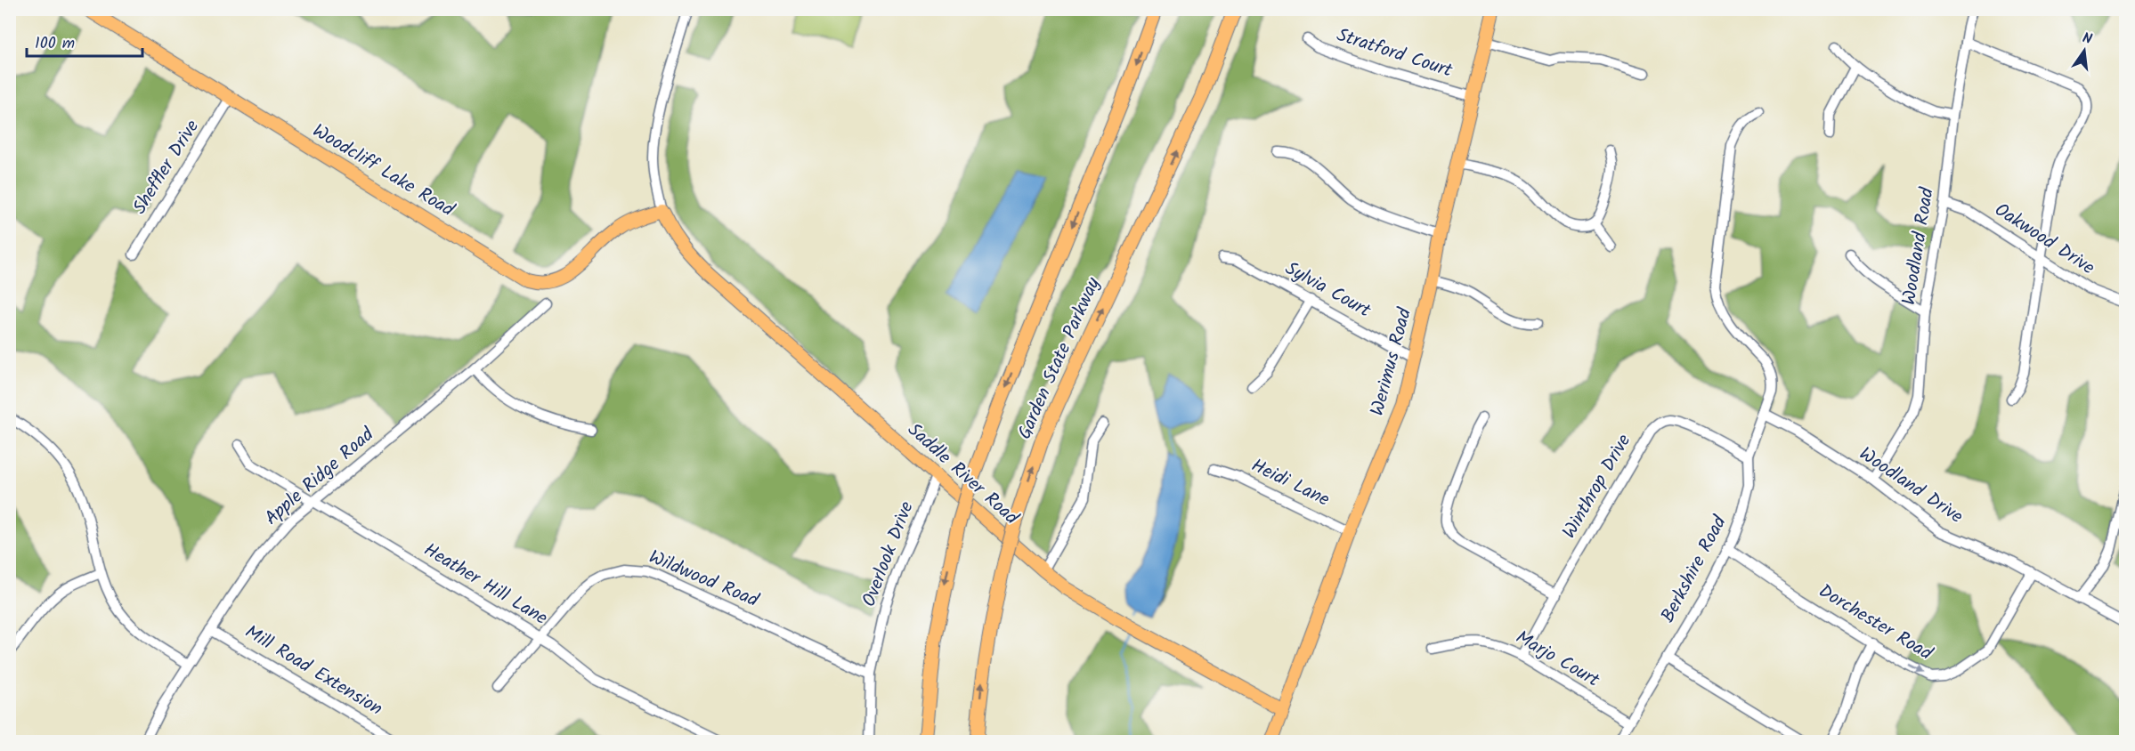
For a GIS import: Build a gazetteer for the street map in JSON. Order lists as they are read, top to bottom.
{
  "streets": {
    "highway": ["Garden State Parkway"],
    "main road": ["Woodcliff Lake Road", "Werimus Road", "Saddle River Road"],
    "street": [
      "Stratford Court",
      "Sheffler Drive",
      "Oakwood Drive",
      "Woodland Road",
      "Sylvia Court",
      "Apple Ridge Road",
      "Heidi Lane",
      "Woodland Drive",
      "Winthrop Drive",
      "Overlook Drive",
      "Berkshire Road",
      "Wildwood Road",
      "Heather Hill Lane",
      "Dorchester Road",
      "Marjo Court",
      "Mill Road Extension"
    ]
  },
  "crossings": [
    ["Stratford Court", "Werimus Road"],
    ["Sheffler Drive", "Woodcliff Lake Road"],
    ["Woodcliff Lake Road", "Saddle River Road"],
    ["Oakwood Drive", "Woodland Road"],
    ["Woodland Road", "Woodland Drive"],
    ["Sylvia Court", "Werimus Road"],
    ["Werimus Road", "Saddle River Road"],
    ["Werimus Road", "Heidi Lane"],
    ["Saddle River Road", "Overlook Drive"],
    ["Apple Ridge Road", "Heather Hill Lane"],
    ["Apple Ridge Road", "Mill Road Extension"],
    ["Woodland Drive", "Berkshire Road"],
    ["Woodland Drive", "Dorchester Road"],
    ["Winthrop Drive", "Berkshire Road"],
    ["Winthrop Drive", "Marjo Court"],
    ["Overlook Drive", "Wildwood Road"],
    ["Berkshire Road", "Dorchester Road"],
    ["Berkshire Road", "Marjo Court"],
    ["Wildwood Road", "Heather Hill Lane"]
  ],
  "scale_bar": "100 m",
  "north": "top"
}
